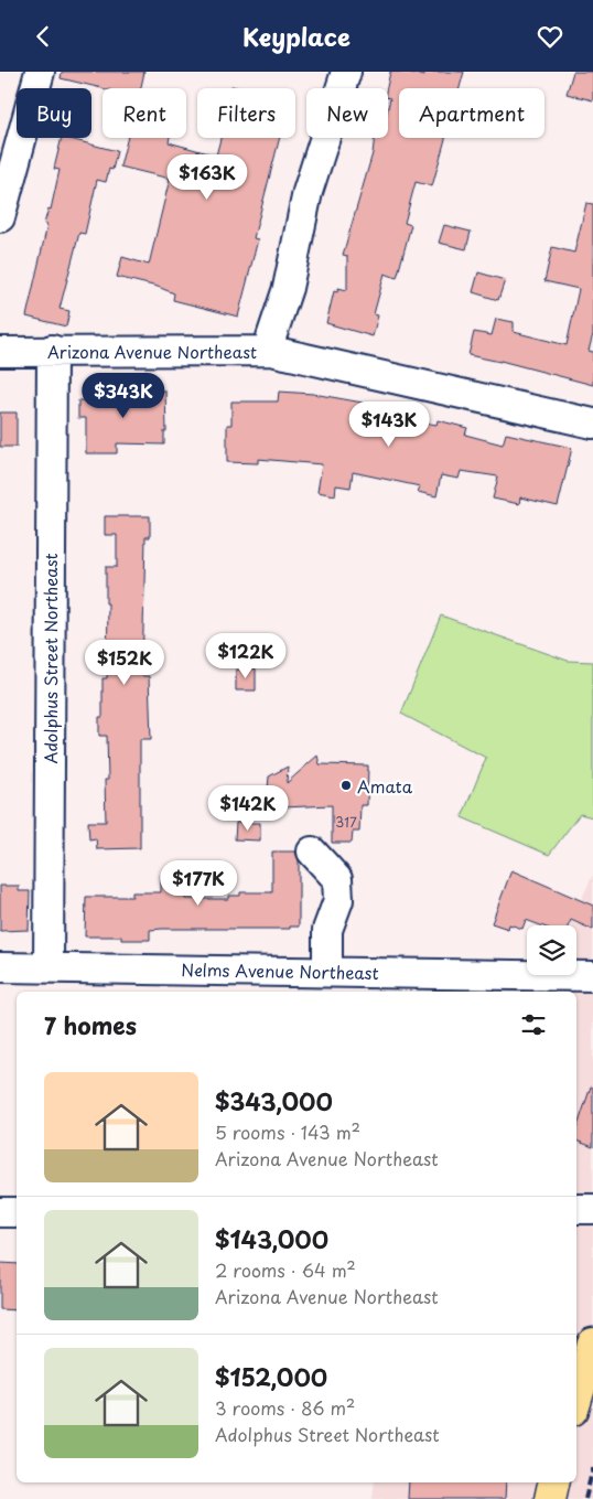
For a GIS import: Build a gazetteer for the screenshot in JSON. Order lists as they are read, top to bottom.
{
  "streets": {
    "street": ["Arizona Avenue Northeast", "Adolphus Street Northeast", "Nelms Avenue Northeast"]
  },
  "crossings": [
    ["Arizona Avenue Northeast", "Adolphus Street Northeast"],
    ["Adolphus Street Northeast", "Nelms Avenue Northeast"]
  ],
  "places": ["Amata"],
  "house_numbers": ["317"],
  "page": {
    "header": "Keyplace",
    "chip": [
      "Buy",
      "Rent",
      "Filters",
      "New",
      "Apartment"
    ],
    "price": [
      "$163K",
      "$343K",
      "$143K",
      "$122K",
      "$152K",
      "$142K",
      "$177K"
    ],
    "heading": "7 homes",
    "list": [
      {
        "name": "$343,000",
        "note": "5 rooms · 143 m² · Arizona Avenue Northeast"
      },
      {
        "name": "$143,000",
        "note": "2 rooms · 64 m² · Arizona Avenue Northeast"
      },
      {
        "name": "$152,000",
        "note": "3 rooms · 86 m² · Adolphus Street Northeast"
      }
    ]
  }
}
